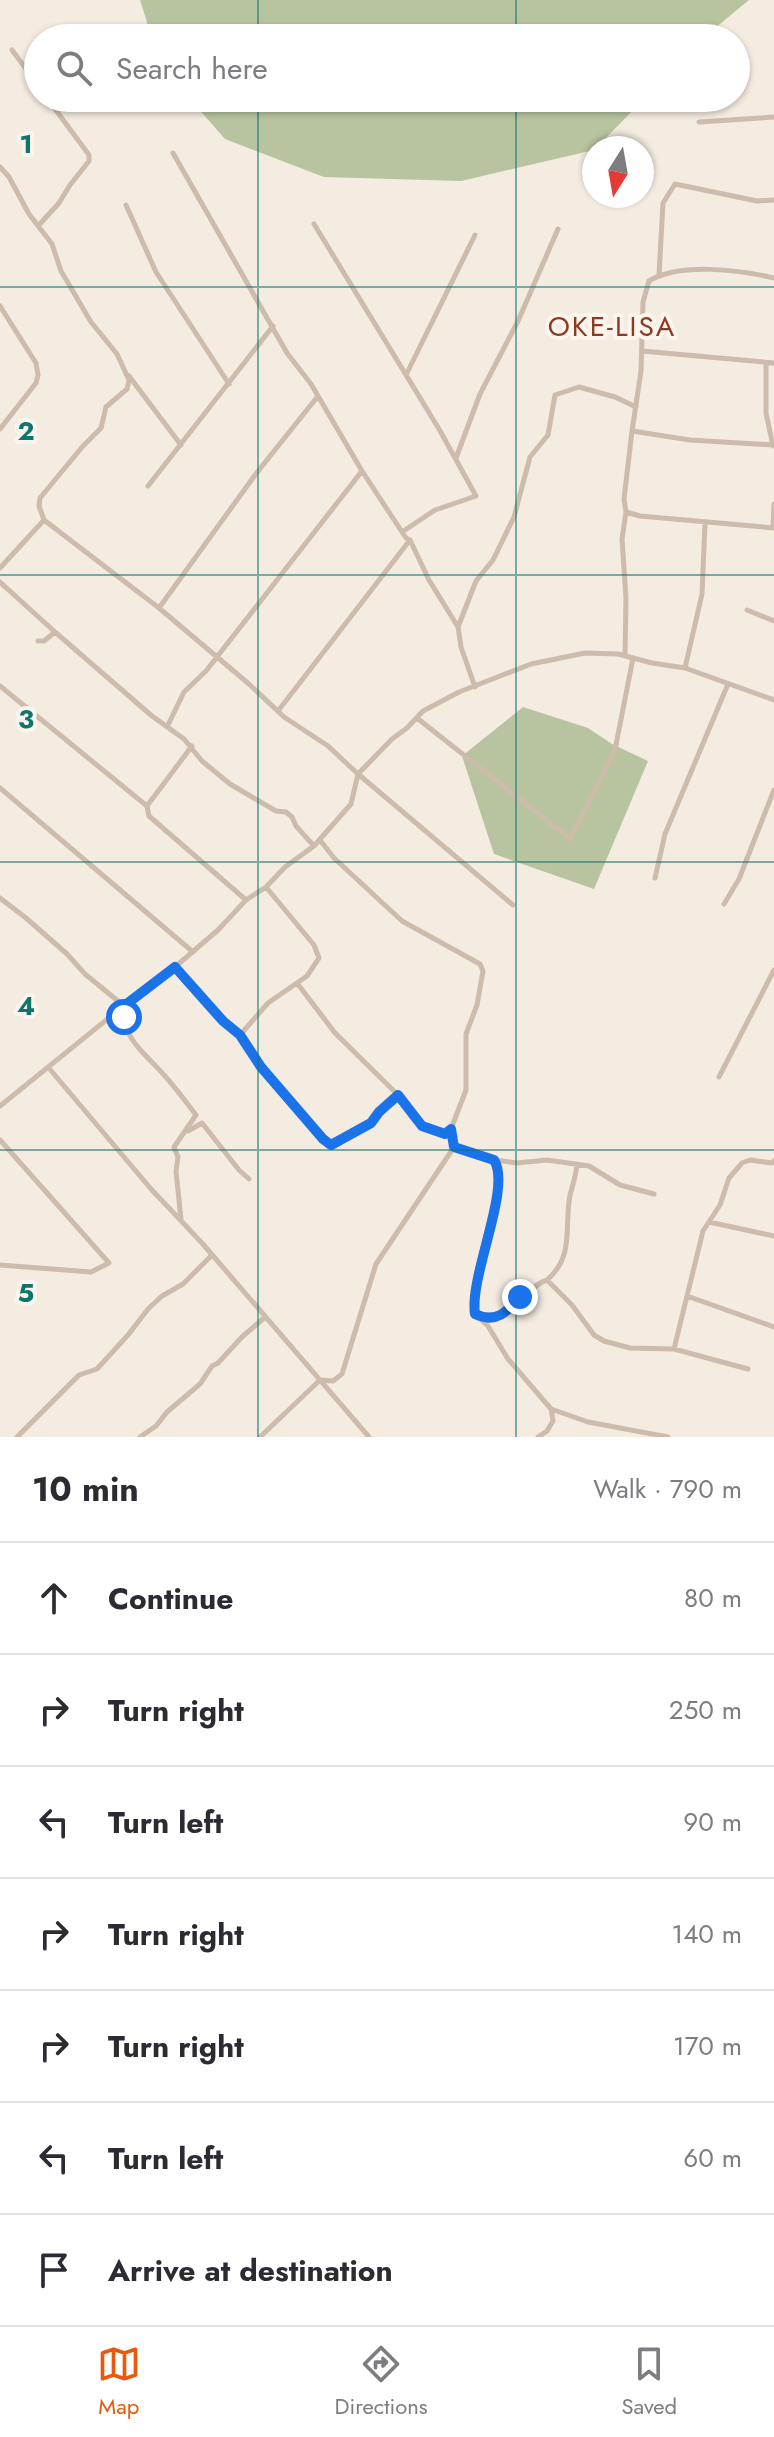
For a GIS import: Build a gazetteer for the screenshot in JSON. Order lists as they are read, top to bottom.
{
  "districts": ["OKE-LISA"],
  "north": "bottom",
  "page": {
    "search": "Search here",
    "heading": ["10 min", "Walk · 790 m"],
    "list": [
      ["Continue", "80 m"],
      ["Turn right", "250 m"],
      ["Turn left", "90 m"],
      ["Turn right", "140 m"],
      ["Turn right", "170 m"],
      ["Turn left", "60 m"],
      "Arrive at destination"
    ],
    "nav": ["Map", "Directions", "Saved"]
  },
  "grid": {
    "rows": [
      "1",
      "2",
      "3",
      "4",
      "5"
    ]
  }
}
